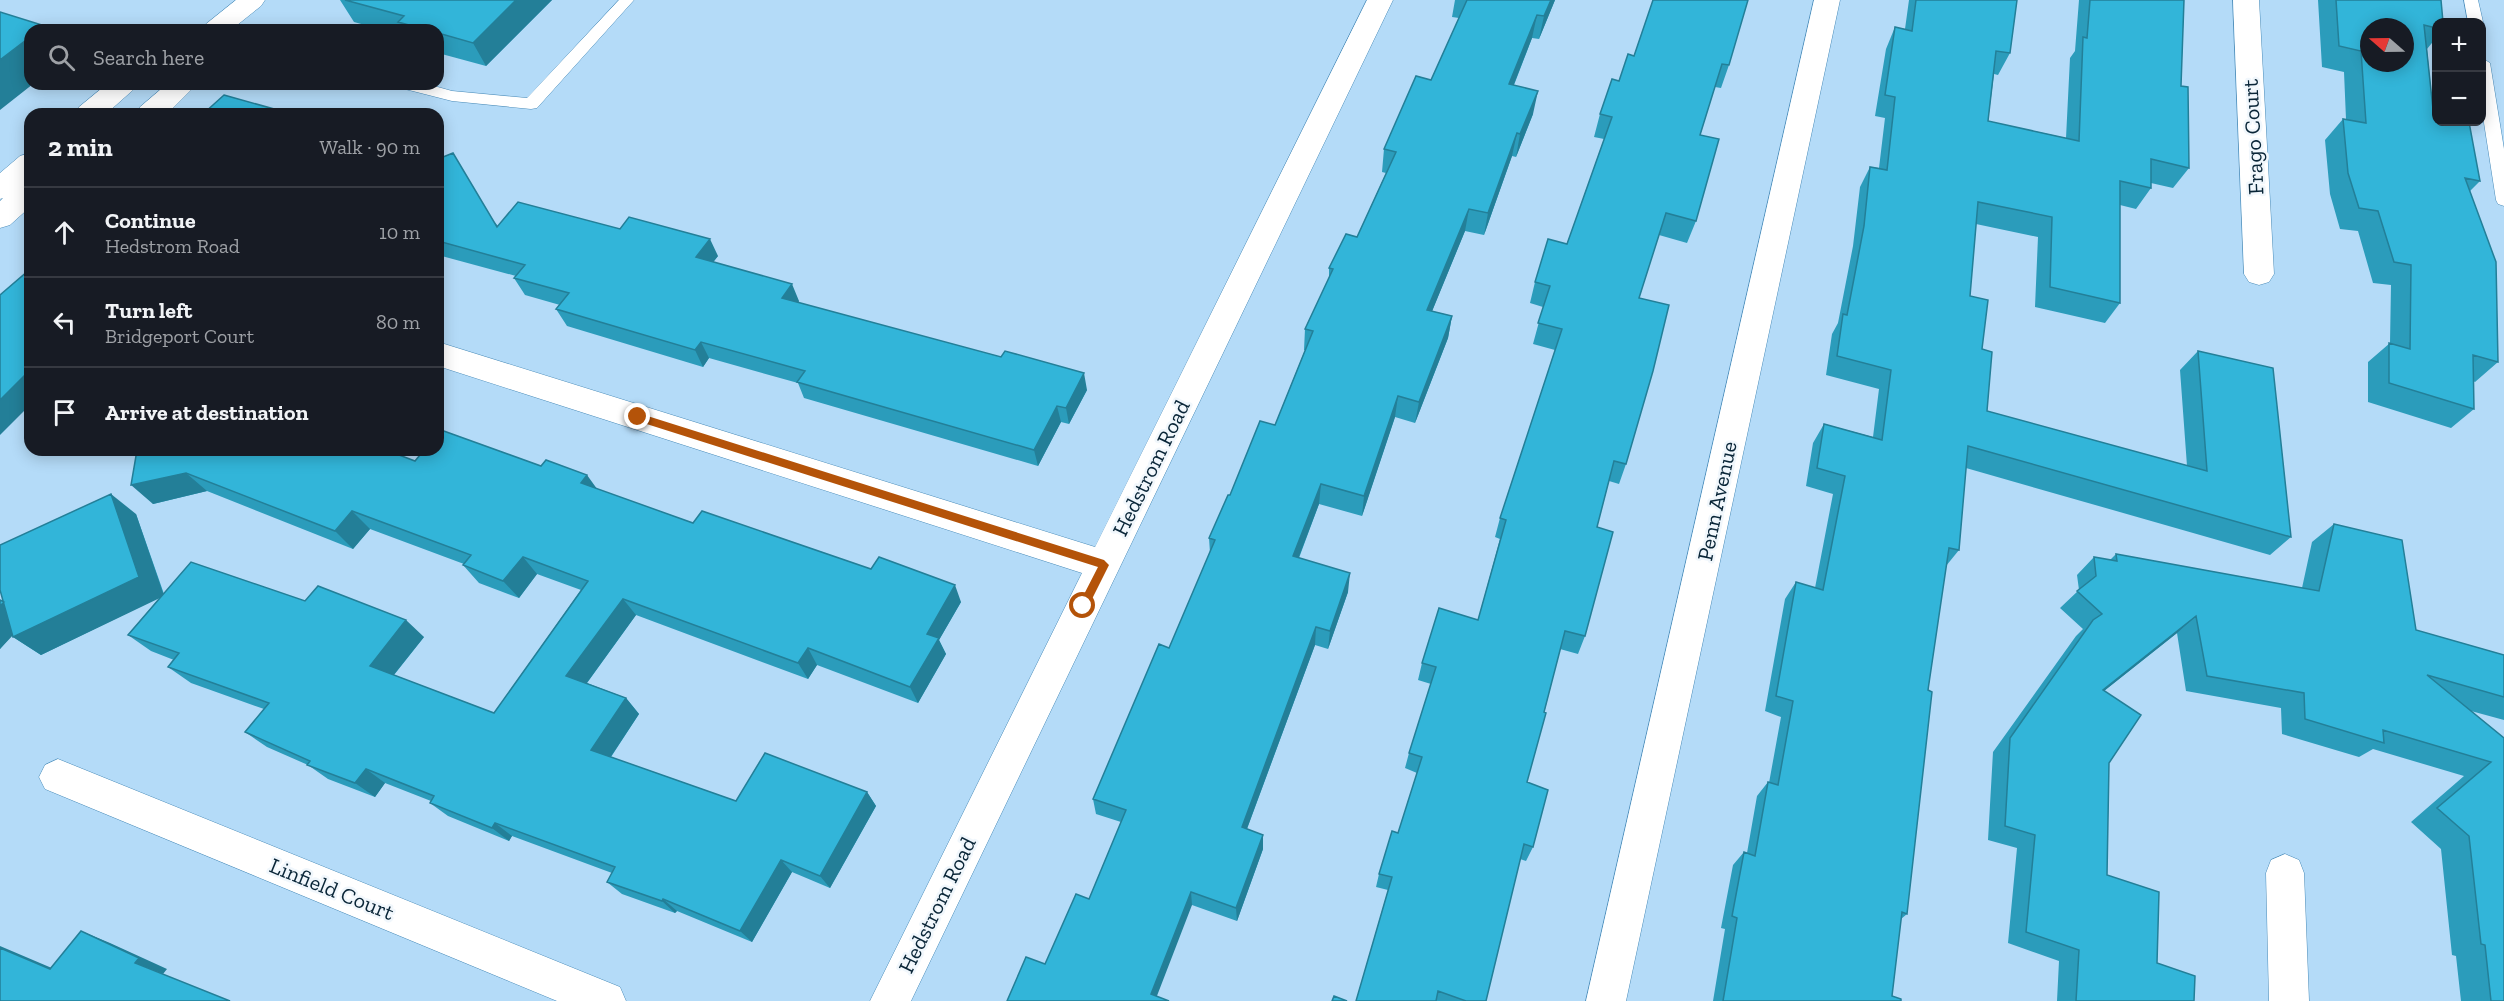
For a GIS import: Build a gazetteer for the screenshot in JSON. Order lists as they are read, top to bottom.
{
  "streets": {
    "street": [
      "Frago Court",
      "Hedstrom Road",
      "Penn Avenue",
      "Linfield Court"
    ]
  },
  "north": "left",
  "page": {
    "map_buttons": ["+", "−"],
    "search": "Search here",
    "heading": ["2 min", "Walk · 90 m"],
    "list": [
      ["Continue", "Hedstrom Road", "10 m"],
      ["Turn left", "Bridgeport Court", "80 m"],
      "Arrive at destination"
    ]
  }
}
